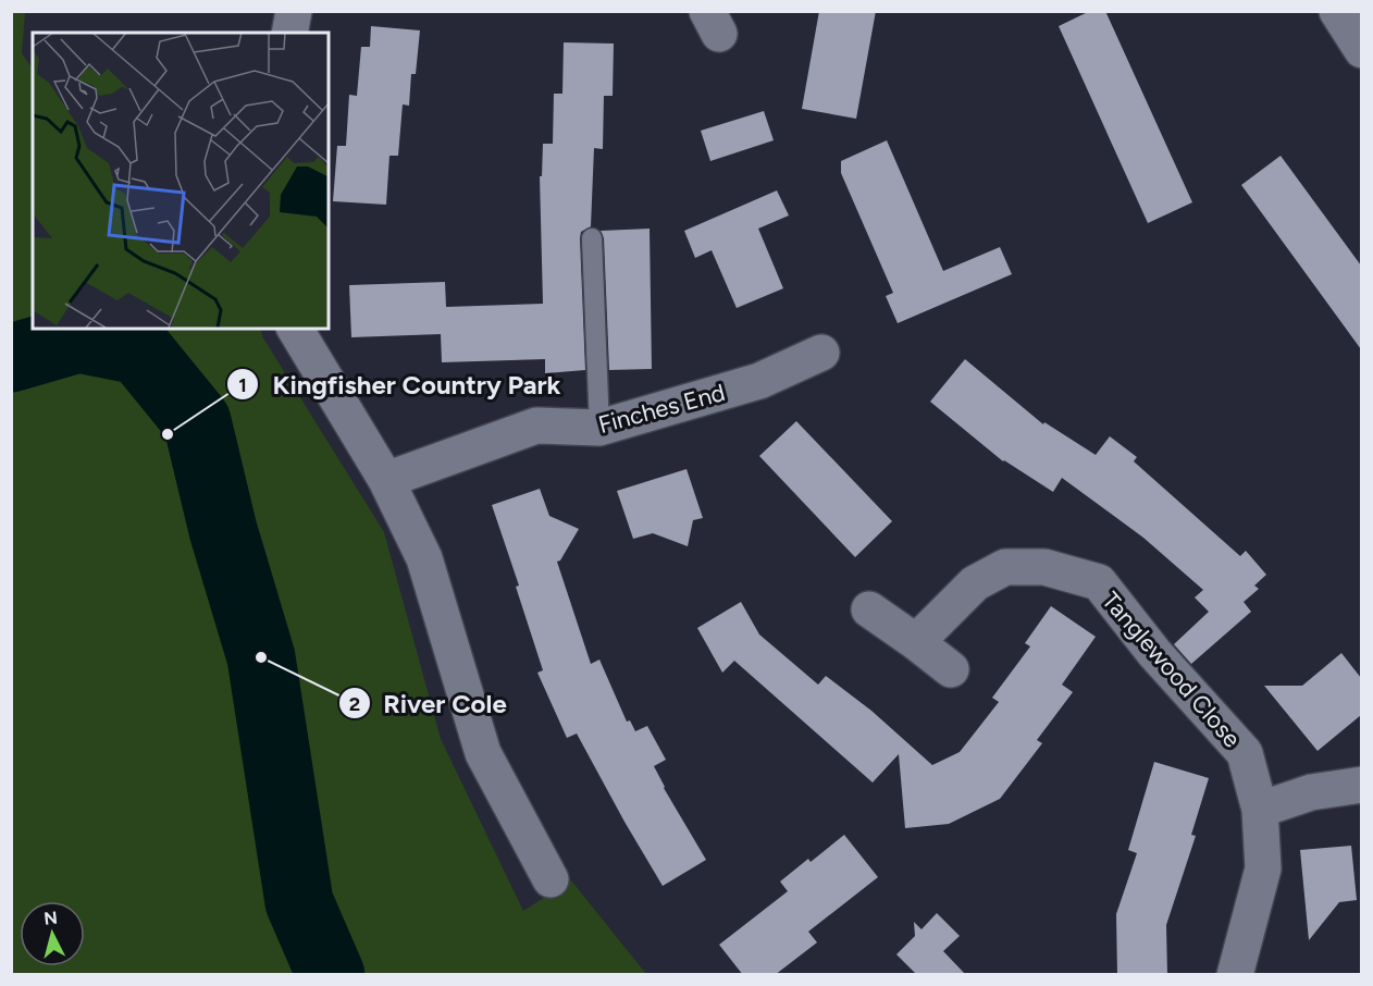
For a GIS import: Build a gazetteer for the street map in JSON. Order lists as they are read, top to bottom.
{
  "streets": {
    "street": ["Finches End", "Tanglewood Close"]
  },
  "places": ["Kingfisher Country Park", "River Cole"],
  "north": "top"
}
